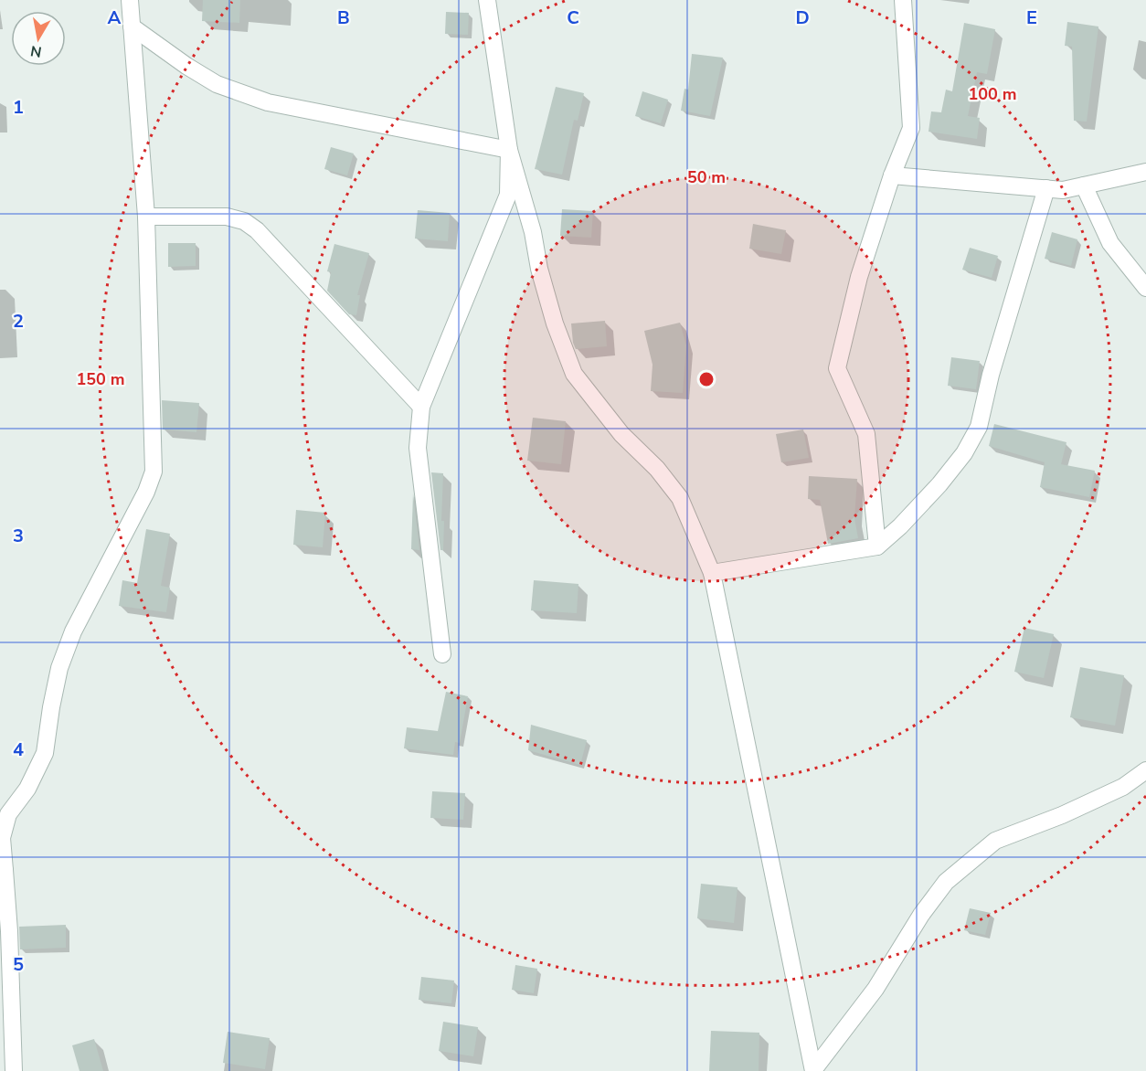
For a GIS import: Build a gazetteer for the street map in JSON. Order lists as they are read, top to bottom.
{
  "north": "bottom",
  "grid": {
    "columns": [
      "A",
      "B",
      "C",
      "D",
      "E"
    ],
    "rows": [
      "1",
      "2",
      "3",
      "4",
      "5"
    ]
  },
  "rings": ["100 m", "50 m", "150 m"]
}
